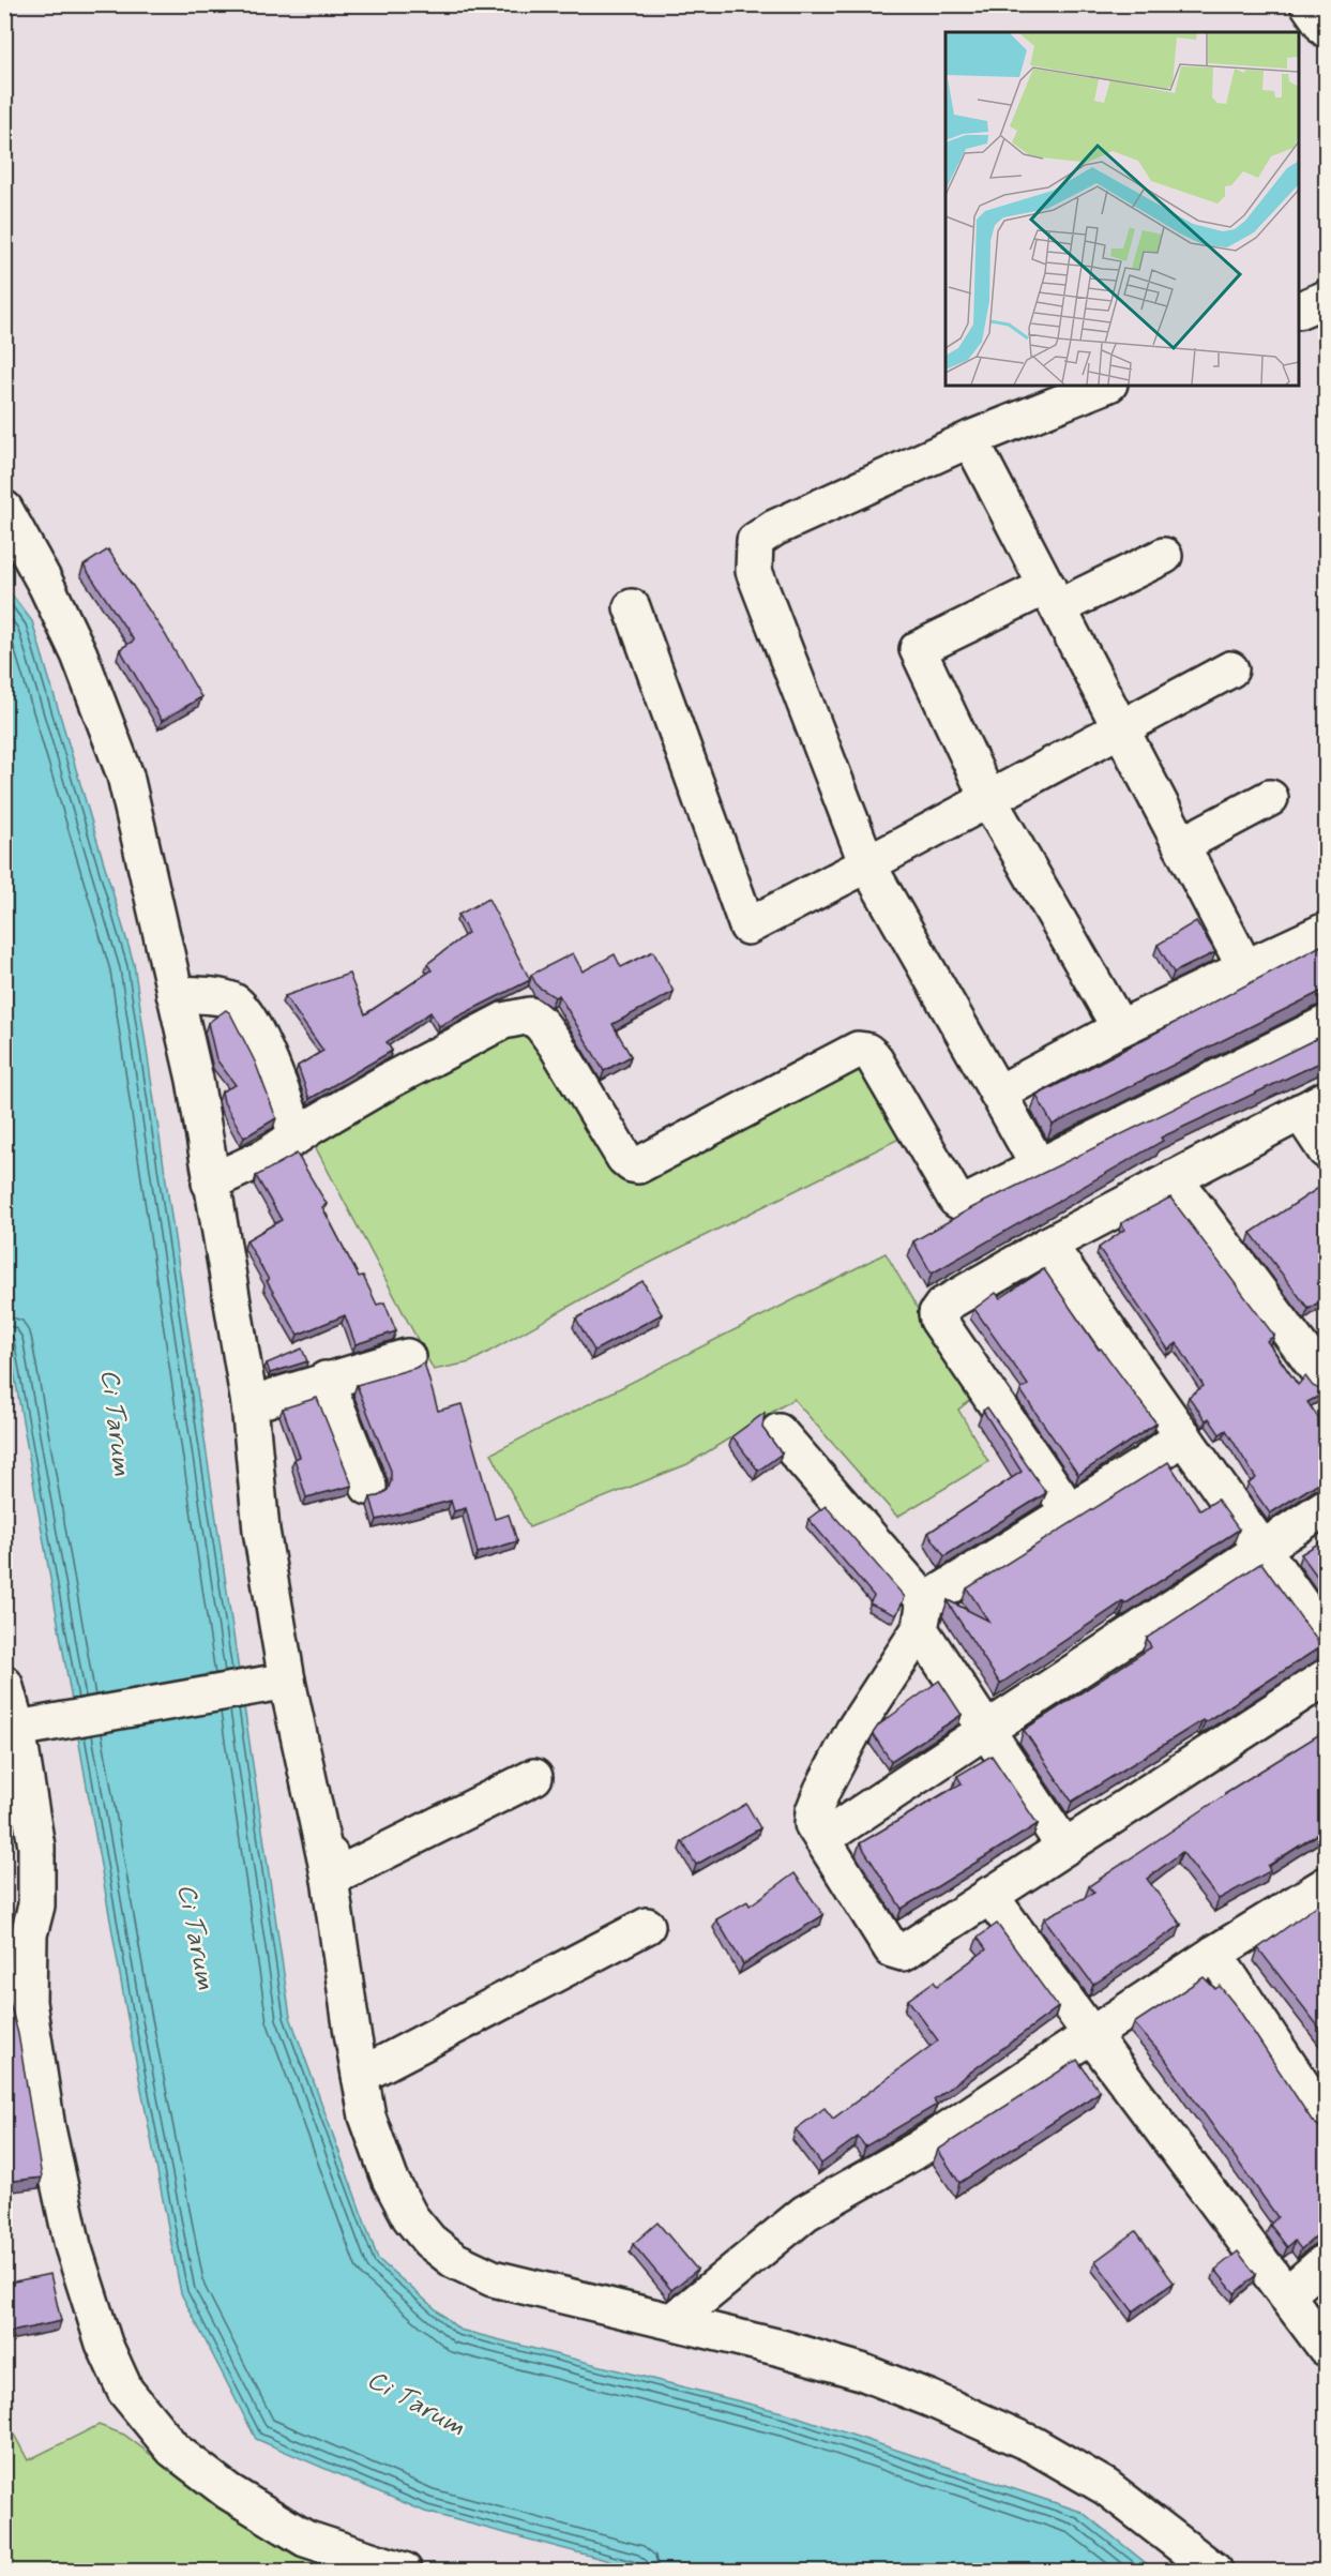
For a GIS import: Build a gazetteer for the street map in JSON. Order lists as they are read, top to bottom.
{
  "water": ["Ci Tarum"]
}
